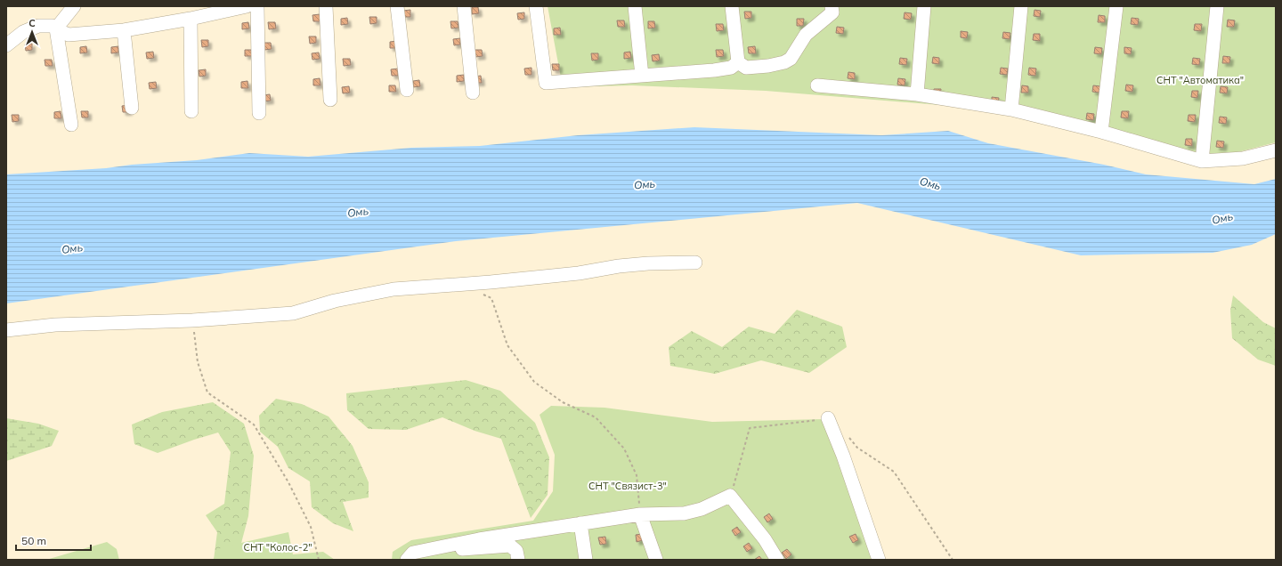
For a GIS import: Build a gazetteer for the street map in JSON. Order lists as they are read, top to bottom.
{
  "water": ["Омь"],
  "parks": ["СНТ \"Автоматика\"", "СНТ \"Связист-3\"", "СНТ \"Колос-2\""],
  "scale_bar": "50 m",
  "north": "top"
}
